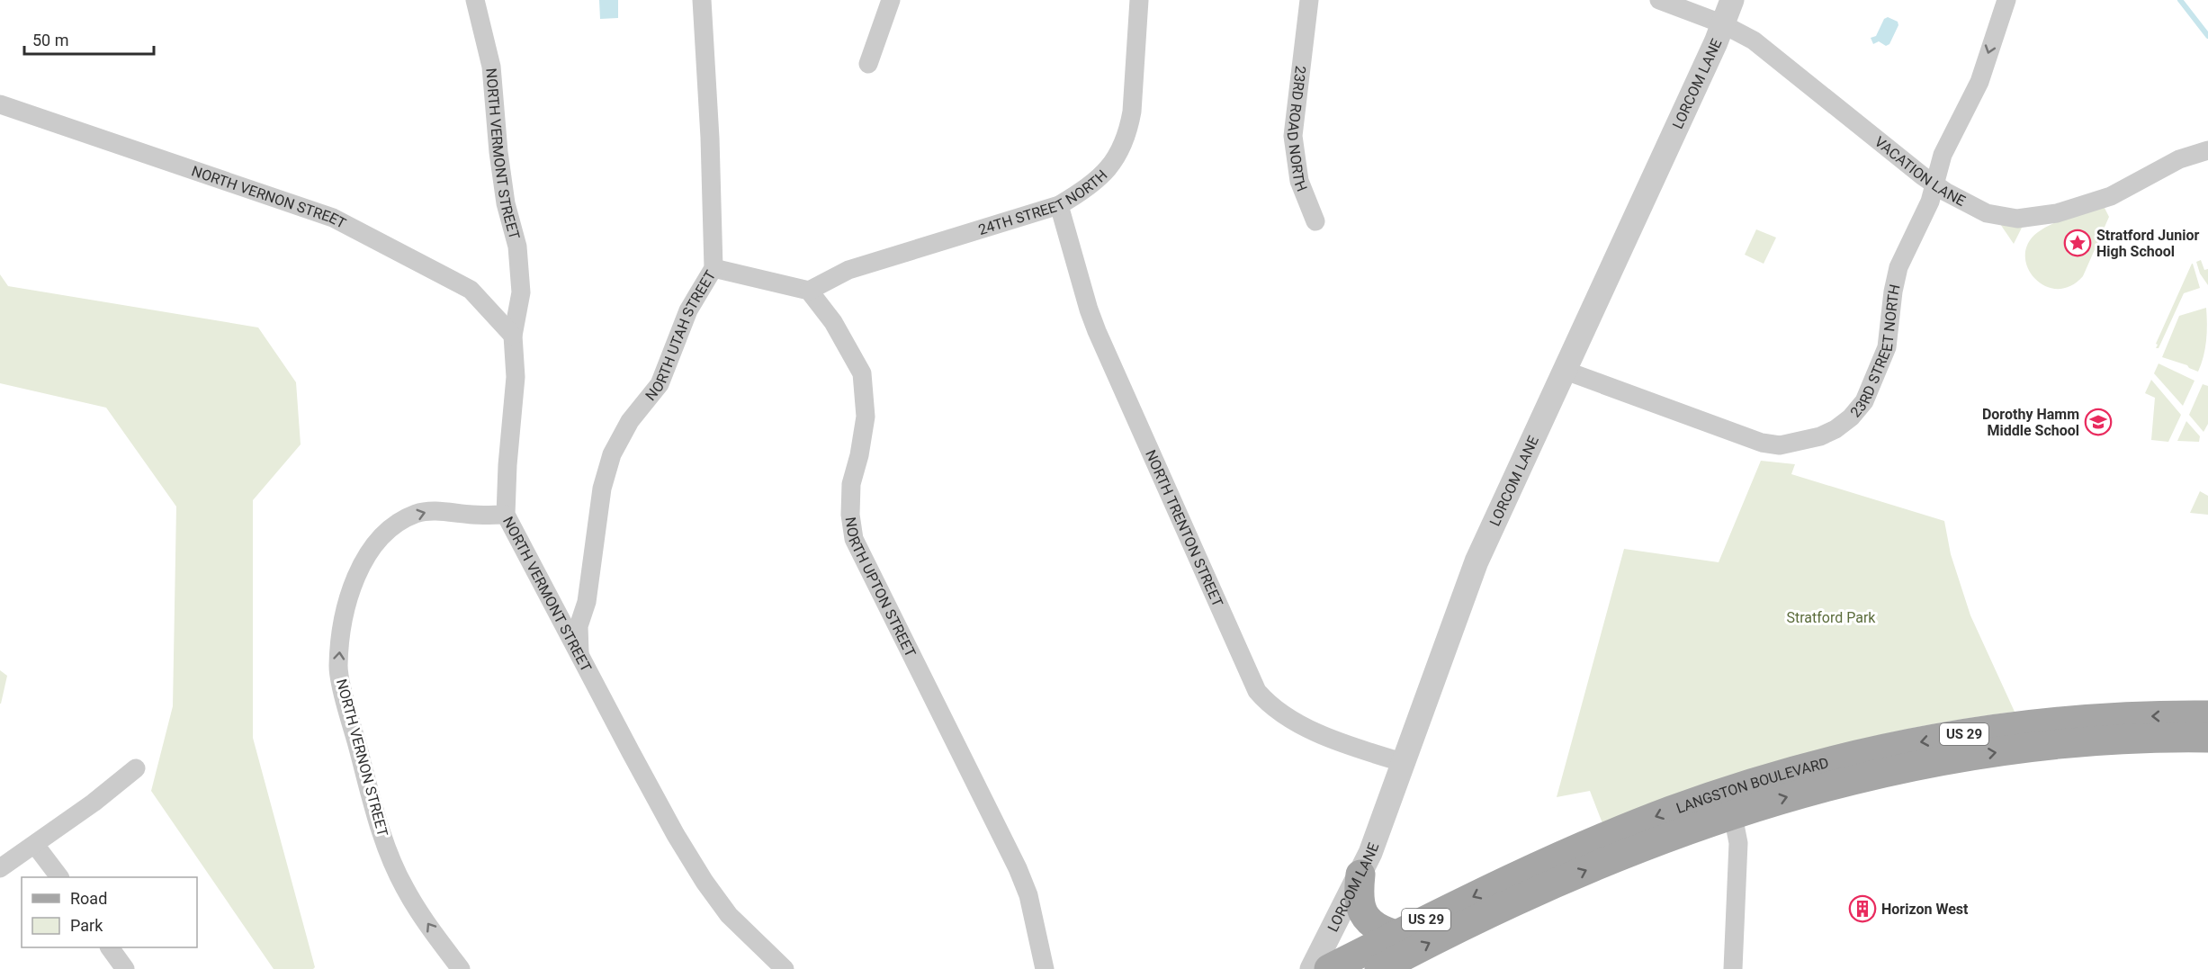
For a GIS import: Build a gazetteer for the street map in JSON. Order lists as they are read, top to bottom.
{
  "streets": {
    "main road": ["US 29", "LANGSTON BOULEVARD"],
    "street": [
      "LORCOM LANE",
      "23RD ROAD NORTH",
      "NORTH VERMONT STREET",
      "VACATION LANE",
      "NORTH VERNON STREET",
      "24TH STREET NORTH",
      "NORTH UTAH STREET",
      "23RD STREET NORTH",
      "NORTH TRENTON STREET",
      "NORTH UPTON STREET"
    ]
  },
  "crossings": [
    ["LORCOM LANE", "VACATION LANE"],
    ["LORCOM LANE", "23RD STREET NORTH"],
    ["LORCOM LANE", "NORTH TRENTON STREET"],
    ["NORTH VERMONT STREET", "NORTH VERNON STREET"],
    ["NORTH VERMONT STREET", "NORTH UTAH STREET"],
    ["VACATION LANE", "23RD STREET NORTH"],
    ["24TH STREET NORTH", "NORTH TRENTON STREET"],
    ["24TH STREET NORTH", "NORTH UPTON STREET"]
  ],
  "parks": ["Stratford Park"],
  "places": {
    "place": ["Stratford Junior High School"],
    "school or university": ["Dorothy Hamm Middle School"],
    "building": ["Horizon West"]
  },
  "legend": ["Road", "Park"],
  "scale_bar": "50 m"
}
